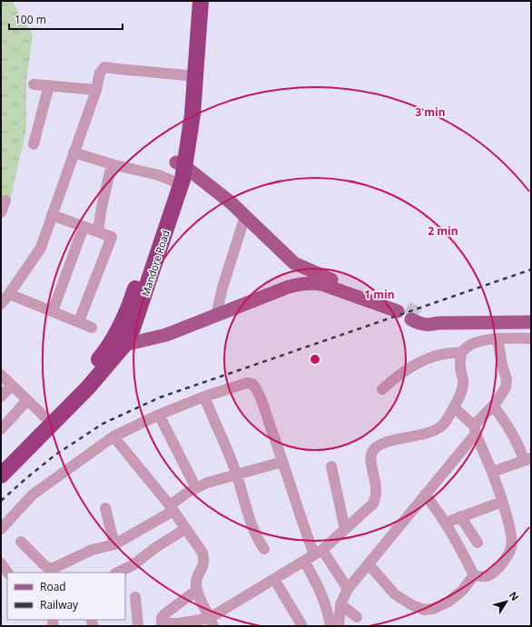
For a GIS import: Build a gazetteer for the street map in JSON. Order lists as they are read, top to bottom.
{
  "streets": {
    "highway": ["Mandore Road"]
  },
  "legend": ["Road", "Railway"],
  "scale_bar": "100 m",
  "north": "top right",
  "rings": ["3 min", "2 min", "1 min"]
}
